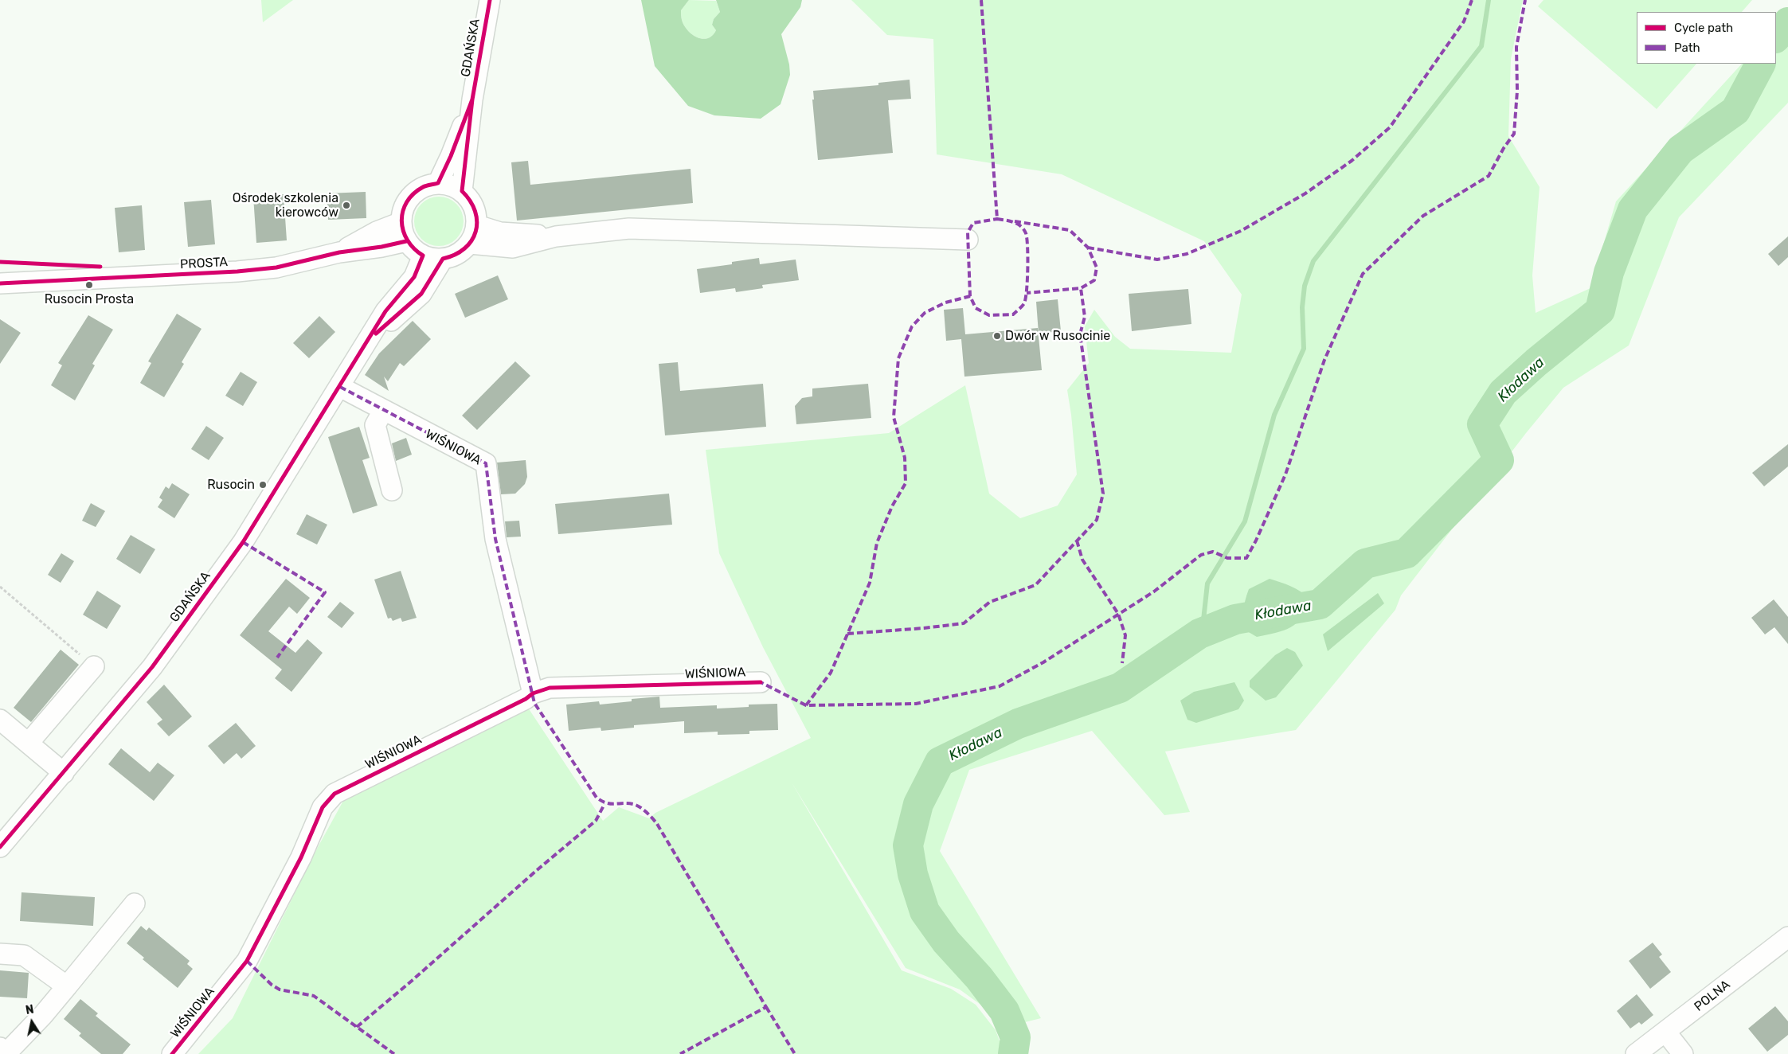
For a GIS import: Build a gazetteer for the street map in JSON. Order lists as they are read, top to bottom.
{
  "streets": {
    "street": [
      "GDAŃSKA",
      "PROSTA",
      "WIŚNIOWA",
      "POLNA"
    ]
  },
  "crossings": [
    ["GDAŃSKA", "PROSTA"],
    ["GDAŃSKA", "WIŚNIOWA"]
  ],
  "water": ["Kłodawa"],
  "places": [
    "Ośrodek szkolenia kierowców",
    "Rusocin Prosta",
    "Dwór w Rusocinie",
    "Rusocin"
  ],
  "legend": ["Cycle path", "Path"],
  "north": "top"
}
